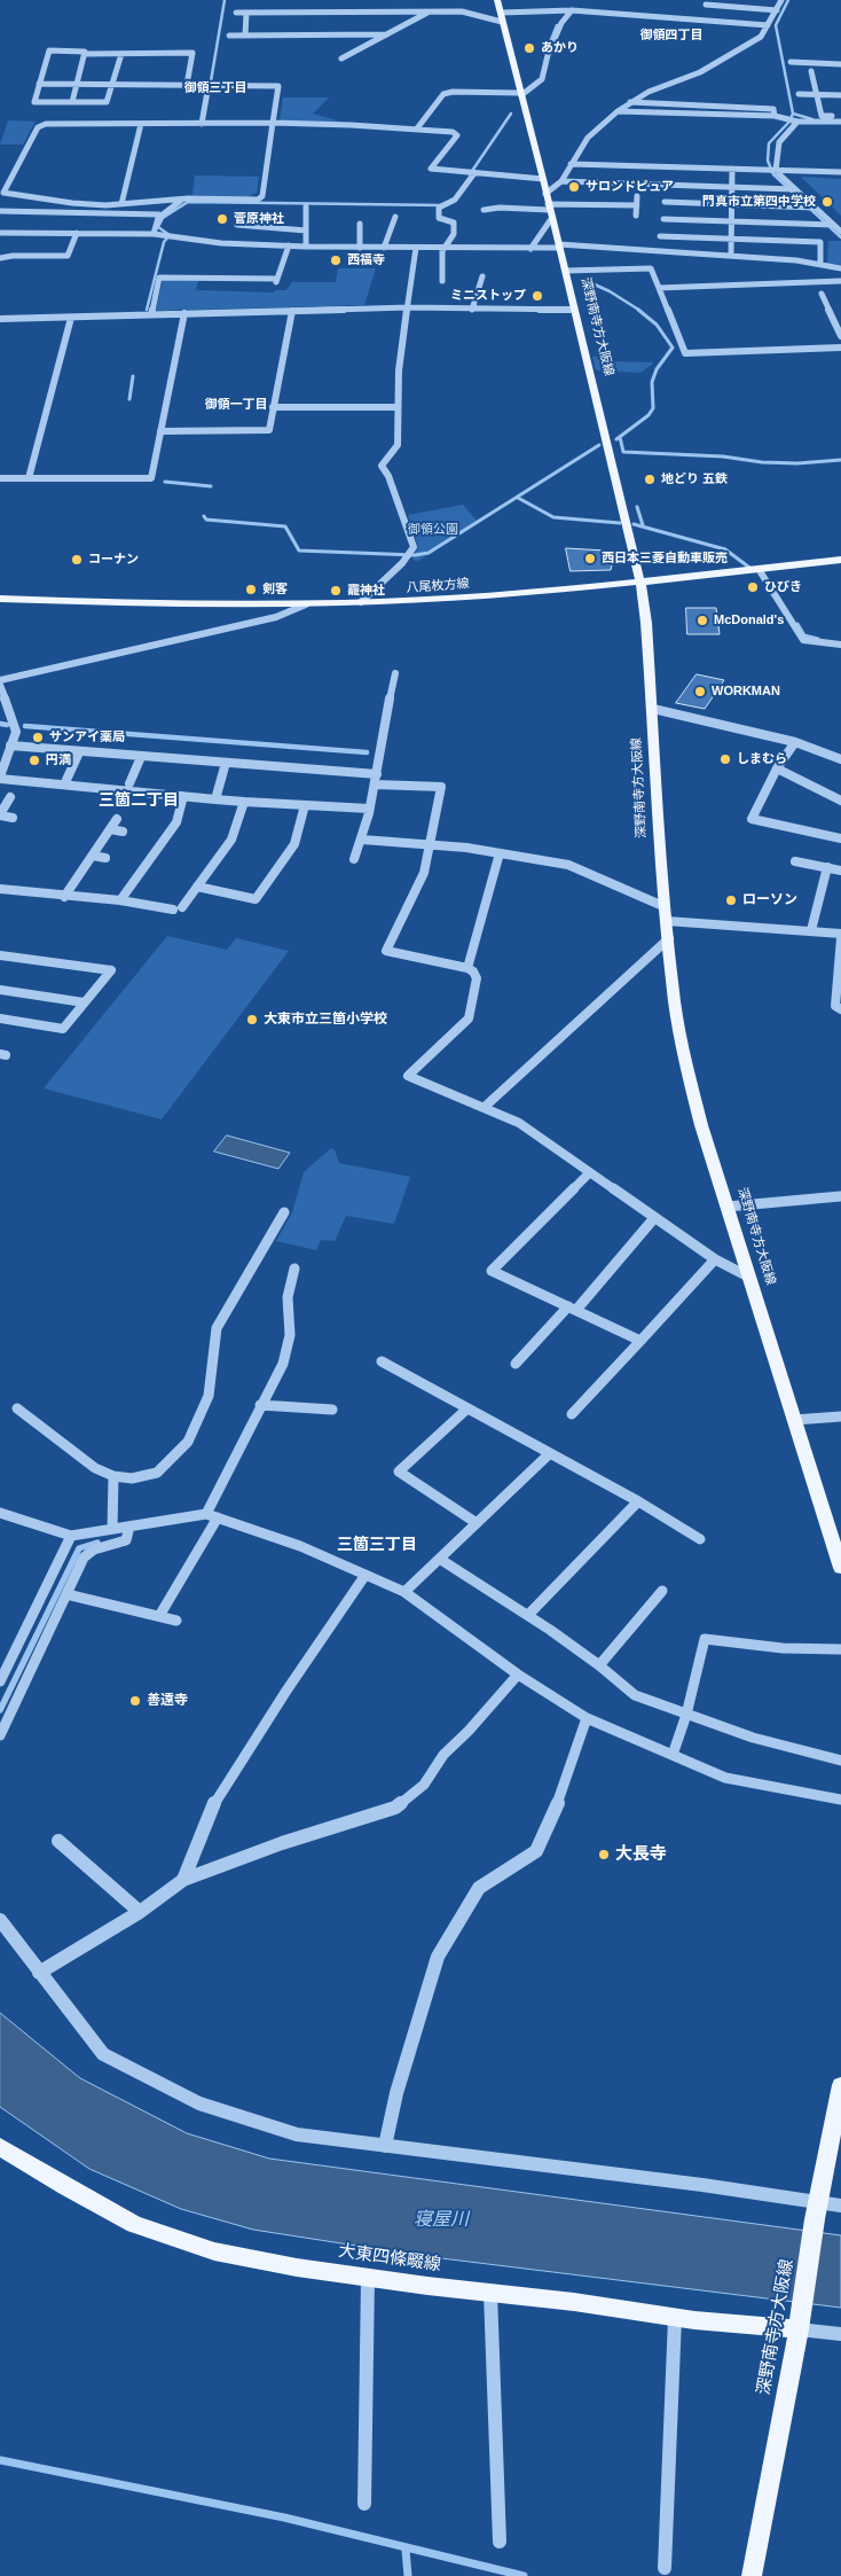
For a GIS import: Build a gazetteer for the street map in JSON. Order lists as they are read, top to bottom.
{
  "streets": {
    "main road": ["深野南寺方大阪線", "八尾枚方線", "大東四條畷線"]
  },
  "crossings": [
    ["深野南寺方大阪線", "八尾枚方線"],
    ["深野南寺方大阪線", "大東四條畷線"]
  ],
  "districts": [
    "御領四丁目",
    "御領三丁目",
    "御領一丁目",
    "三箇二丁目",
    "三箇三丁目"
  ],
  "water": ["寝屋川"],
  "parks": ["御領公園"],
  "places": [
    "あかり",
    "サロンドピュア",
    "門真市立第四中学校",
    "菅原神社",
    "西福寺",
    "ミニストップ",
    "地どり 五鉄",
    "西日本三菱自動車販売",
    "コーナン",
    "ひびき",
    "剣客",
    "龗神社",
    "McDonald's",
    "WORKMAN",
    "サンアイ薬局",
    "しまむら",
    "円満",
    "ローソン",
    "大東市立三箇小学校",
    "善遠寺",
    "大長寺"
  ]
}
